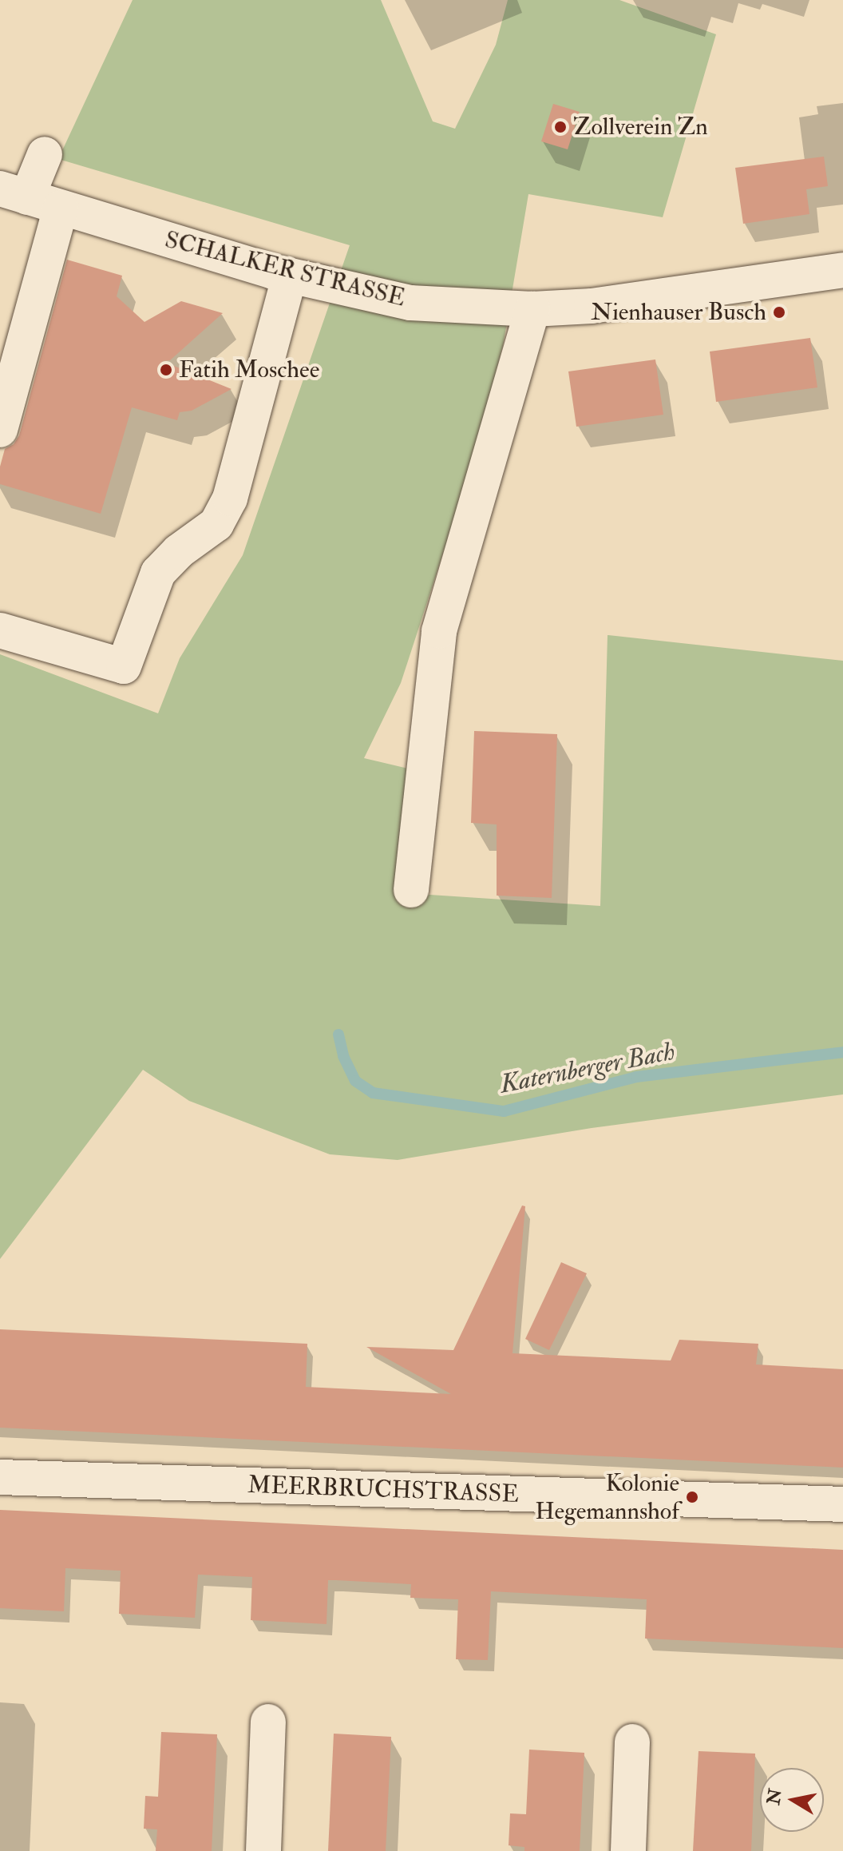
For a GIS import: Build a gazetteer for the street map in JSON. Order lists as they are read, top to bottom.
{
  "streets": {
    "street": ["SCHALKER STRASSE", "MEERBRUCHSTRASSE"]
  },
  "water": ["Katernberger Bach"],
  "places": [
    "Zollverein Zn",
    "Nienhauser Busch",
    "Fatih Moschee",
    "Kolonie Hegemannshof"
  ],
  "north": "left"
}
